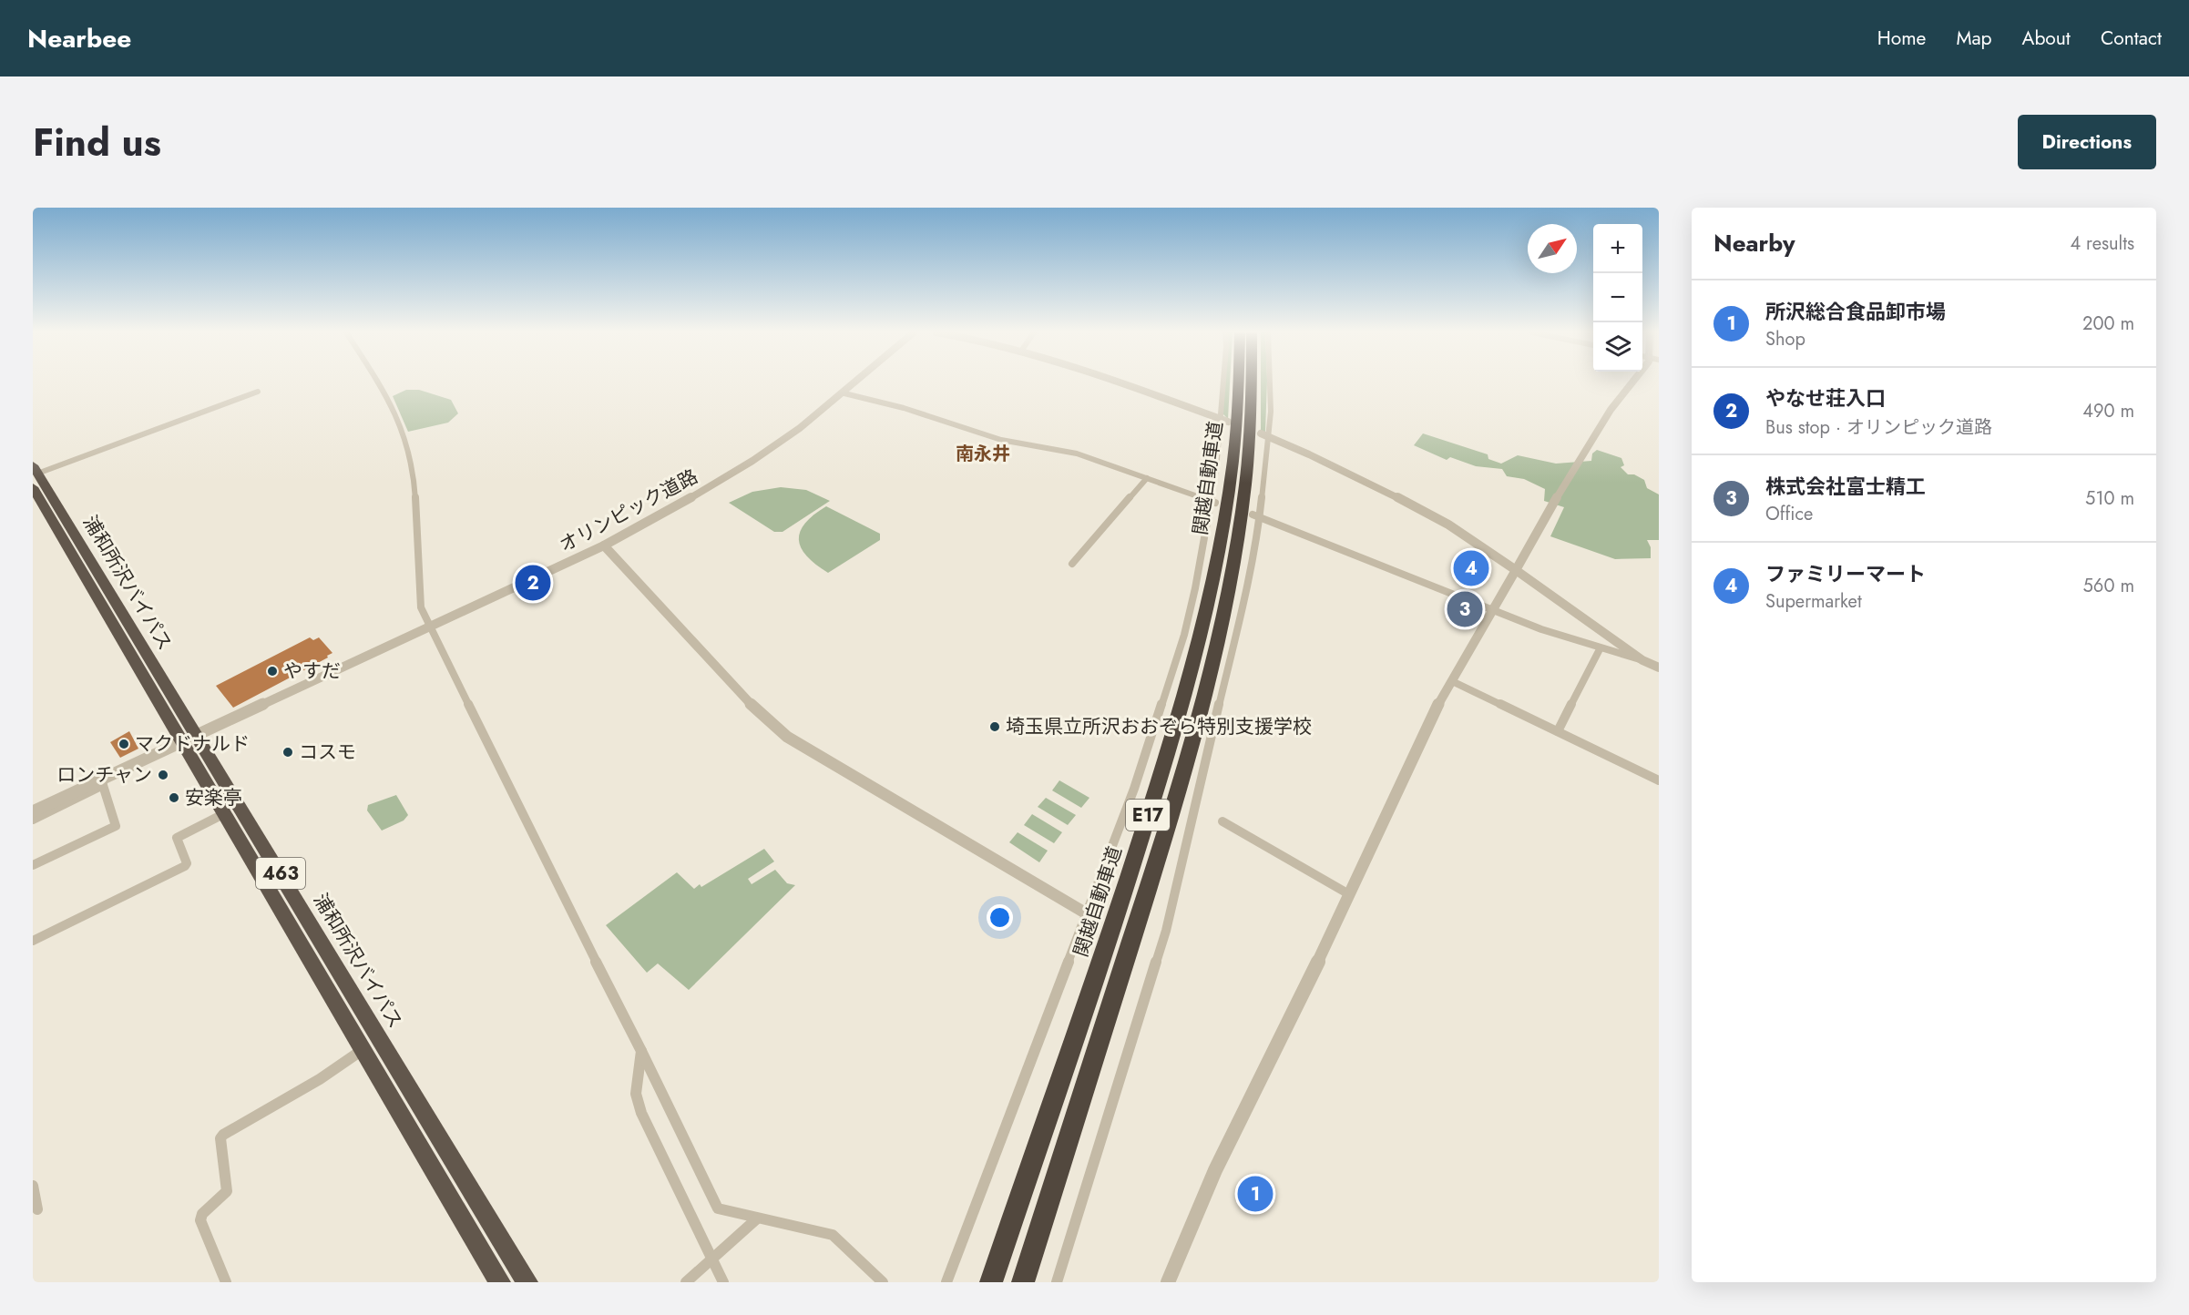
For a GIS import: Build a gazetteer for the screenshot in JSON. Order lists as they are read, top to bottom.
{
  "streets": {
    "highway": [
      "関越自動車道",
      "浦和所沢バイパス",
      "E17",
      "463"
    ],
    "street": ["オリンピック道路"]
  },
  "crossings": [
    ["オリンピック道路", "浦和所沢バイパス"]
  ],
  "districts": ["南永井"],
  "places": [
    "やすだ",
    "埼玉県立所沢おおぞら特別支援学校",
    "マクドナルド",
    "コスモ",
    "ロンチャン",
    "安楽亭"
  ],
  "north": "top right",
  "page": {
    "header": "Nearbee",
    "nav": [
      "Home",
      "Map",
      "About",
      "Contact"
    ],
    "title": "Find us",
    "buttons": "Directions",
    "heading": ["Nearby", "4 results"],
    "map_buttons": ["+", "−"],
    "list": [
      {
        "mark": "1",
        "name": "所沢総合食品卸市場",
        "note": "Shop",
        "value": "200 m"
      },
      {
        "mark": "2",
        "name": "やなせ荘入口",
        "note": "Bus stop · オリンピック道路",
        "value": "490 m"
      },
      {
        "mark": "3",
        "name": "株式会社富士精工",
        "note": "Office",
        "value": "510 m"
      },
      {
        "mark": "4",
        "name": "ファミリーマート",
        "note": "Supermarket",
        "value": "560 m"
      }
    ],
    "pins": [
      "4",
      "2",
      "3",
      "1"
    ]
  }
}
